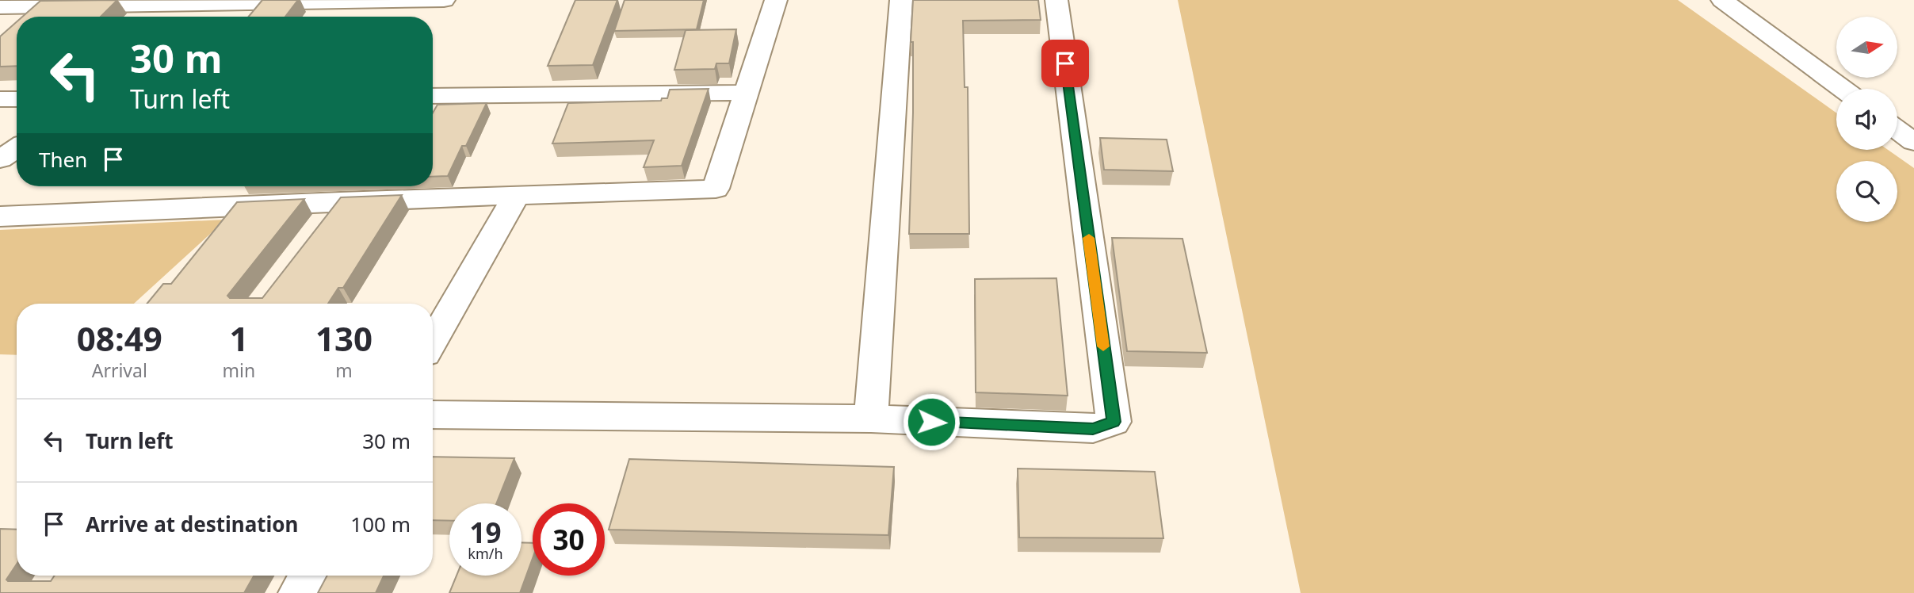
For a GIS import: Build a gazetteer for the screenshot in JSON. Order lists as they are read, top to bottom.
{
  "north": "right",
  "page": {
    "turn": ["30 m", "Turn left"],
    "then": "Then",
    "eta": [
      "08:49",
      "Arrival",
      "1",
      "min",
      "130",
      "m"
    ],
    "list": [
      {
        "name": "Turn left",
        "value": "30 m"
      },
      {
        "name": "Arrive at destination",
        "value": "100 m"
      }
    ],
    "speed": "19 km/h",
    "limit": "30"
  }
}
